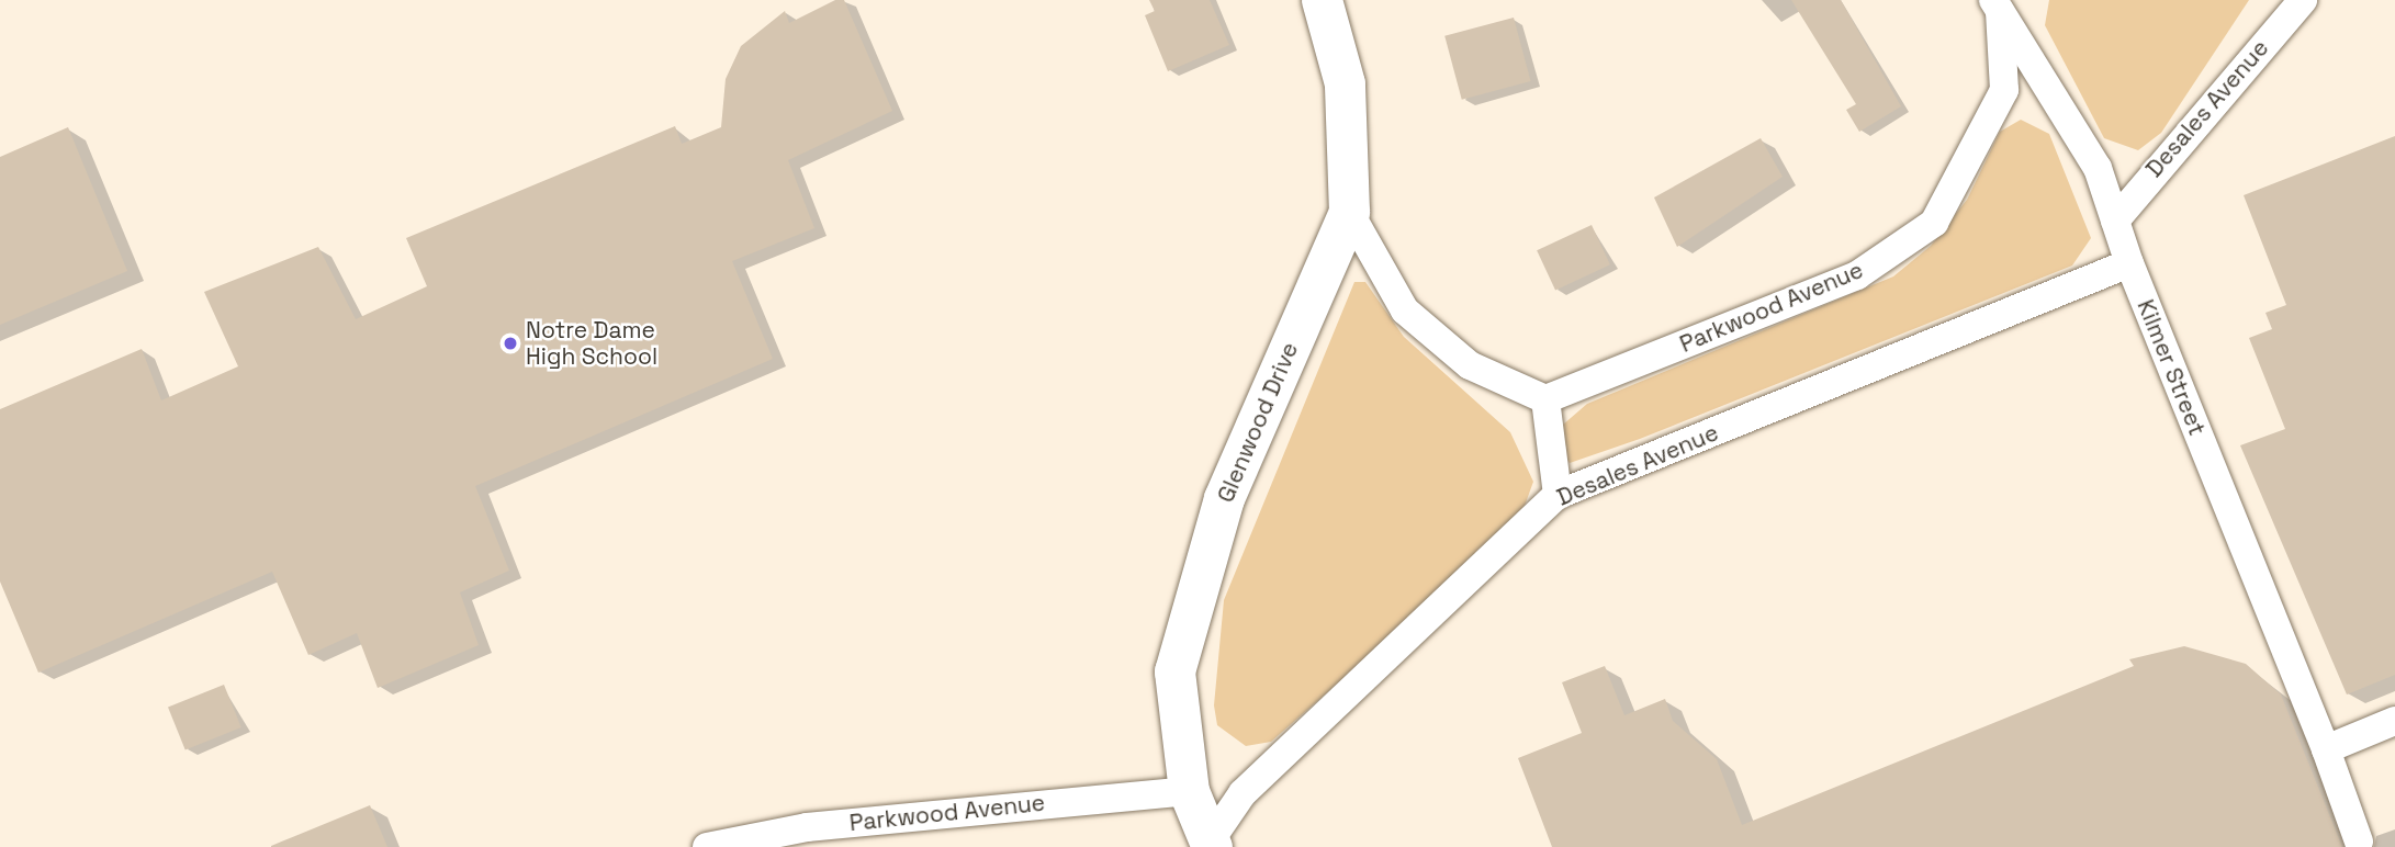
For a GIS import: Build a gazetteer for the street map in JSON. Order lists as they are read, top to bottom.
{
  "streets": {
    "street": [
      "Desales Avenue",
      "Parkwood Avenue",
      "Kilmer Street",
      "Glenwood Drive"
    ]
  },
  "crossings": [
    ["Desales Avenue", "Kilmer Street"],
    ["Desales Avenue", "Glenwood Drive"],
    ["Parkwood Avenue", "Kilmer Street"],
    ["Parkwood Avenue", "Glenwood Drive"]
  ],
  "places": ["Notre Dame High School"]
}
